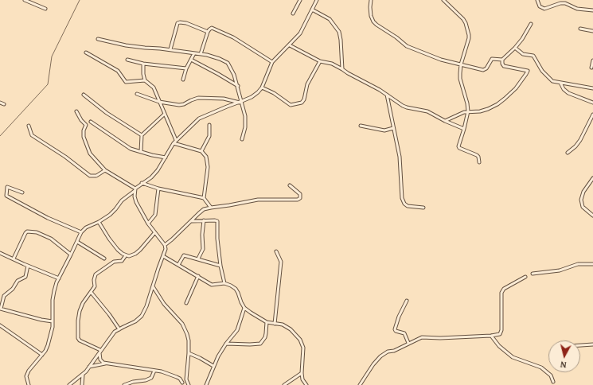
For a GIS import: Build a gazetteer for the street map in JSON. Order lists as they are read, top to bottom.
{
  "north": "bottom"
}
